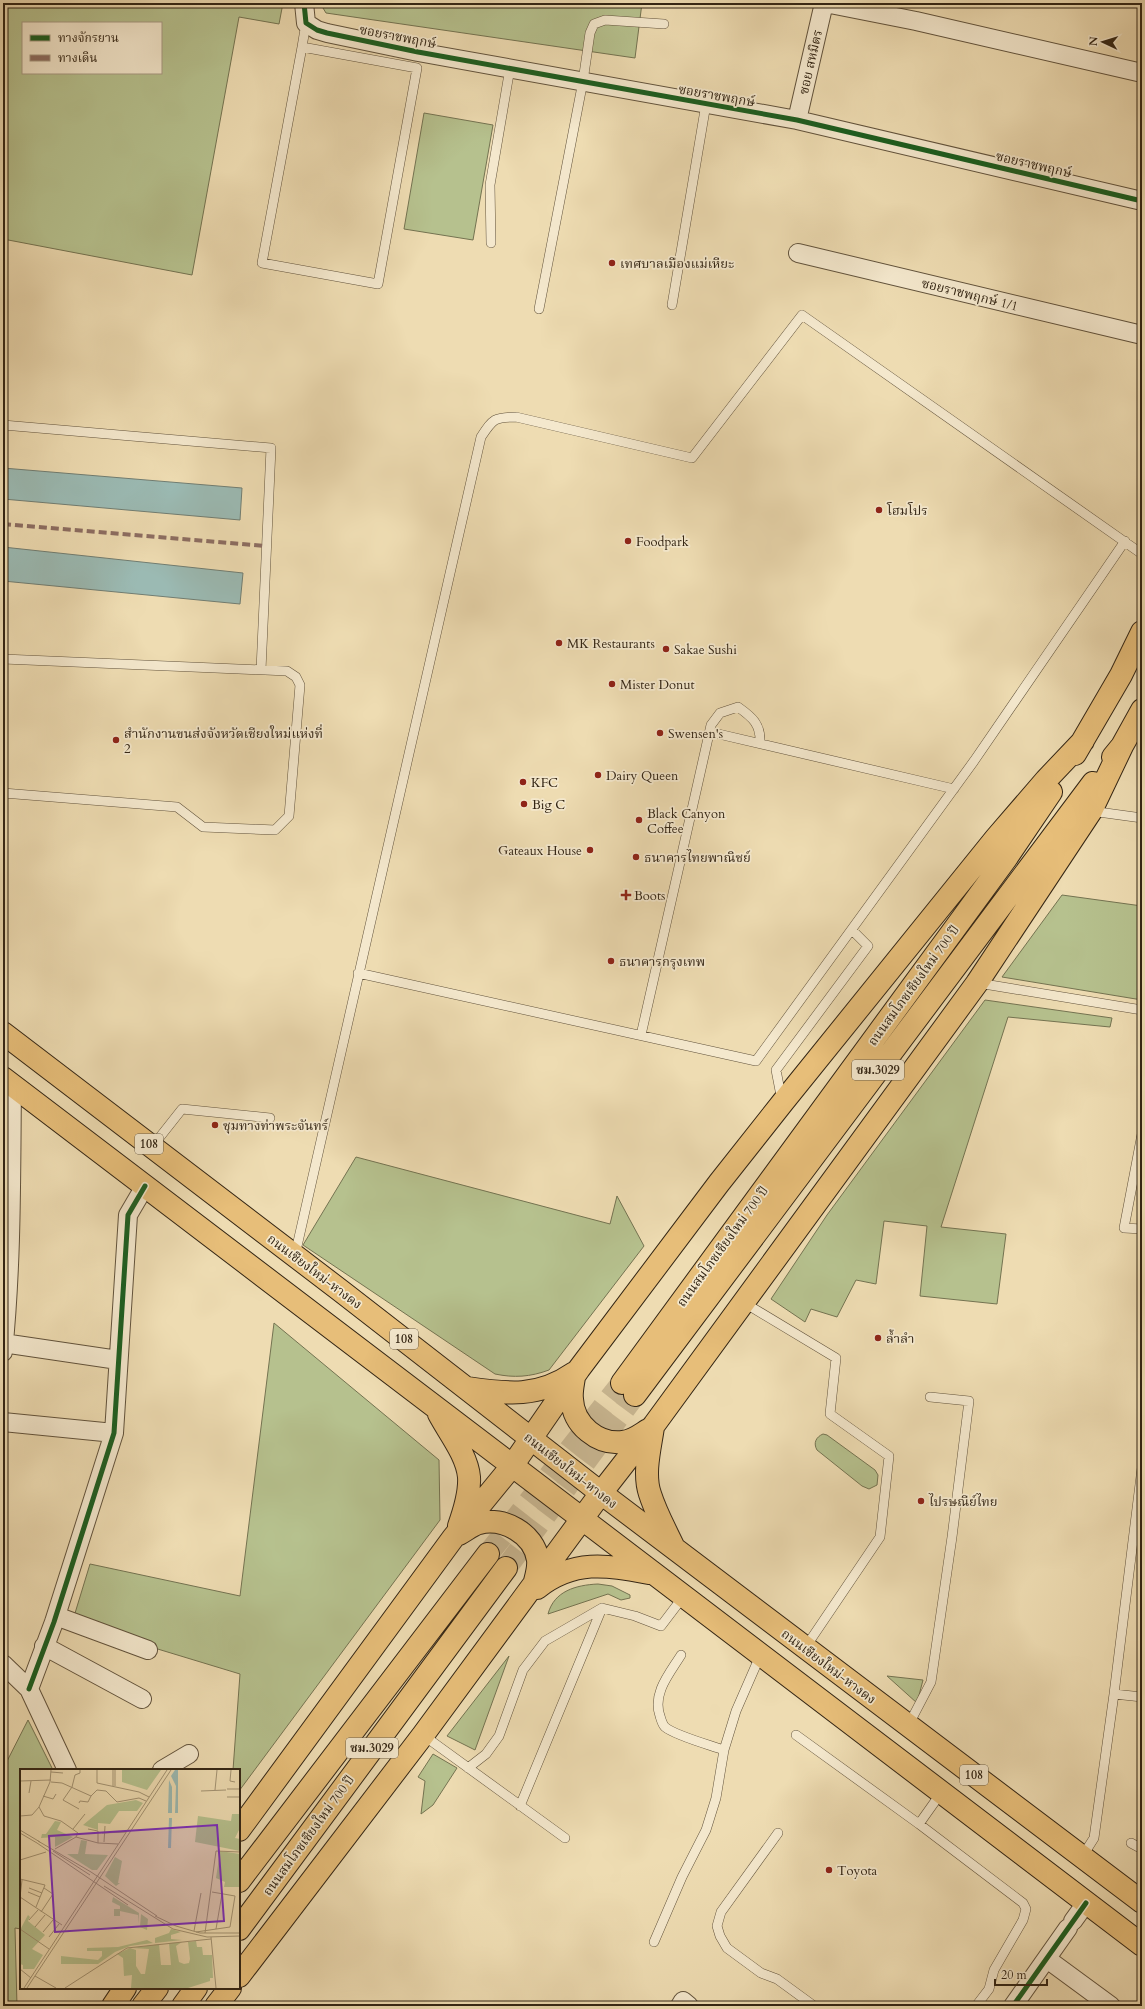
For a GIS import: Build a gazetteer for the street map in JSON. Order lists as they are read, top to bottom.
{
  "streets": {
    "main road": [
      "ถนนสมโภชเชียงใหม่ 700 ปี",
      "ชม.3029",
      "108",
      "ถนนเชียงใหม่-หางดง"
    ],
    "street": ["ซอยราชพฤกษ์", "ซอย สหมิตร", "ซอยราชพฤกษ์ 1/1"]
  },
  "crossings": [
    ["ซอยราชพฤกษ์", "ซอย สหมิตร"]
  ],
  "places": {
    "other": [
      "เทศบาลเมืองแม่เหียะ",
      "โฮมโปร",
      "Foodpark",
      "MK Restaurants",
      "Sakae Sushi",
      "Mister Donut",
      "Swensen's",
      "สำนักงานขนส่งจังหวัดเชียงใหม่แห่งที่ 2",
      "Dairy Queen",
      "KFC",
      "Big C",
      "Black Canyon Coffee",
      "Gateaux House",
      "ธนาคารไทยพาณิชย์",
      "ธนาคารกรุงเทพ",
      "ชุมทางท่าพระจันทร์",
      "ล้ำลำ",
      "ไปรษณีย์ไทย",
      "Toyota"
    ],
    "health": ["Boots"]
  },
  "legend": ["ทางจักรยาน", "ทางเดิน"],
  "scale_bar": "20 m",
  "north": "left"
}
